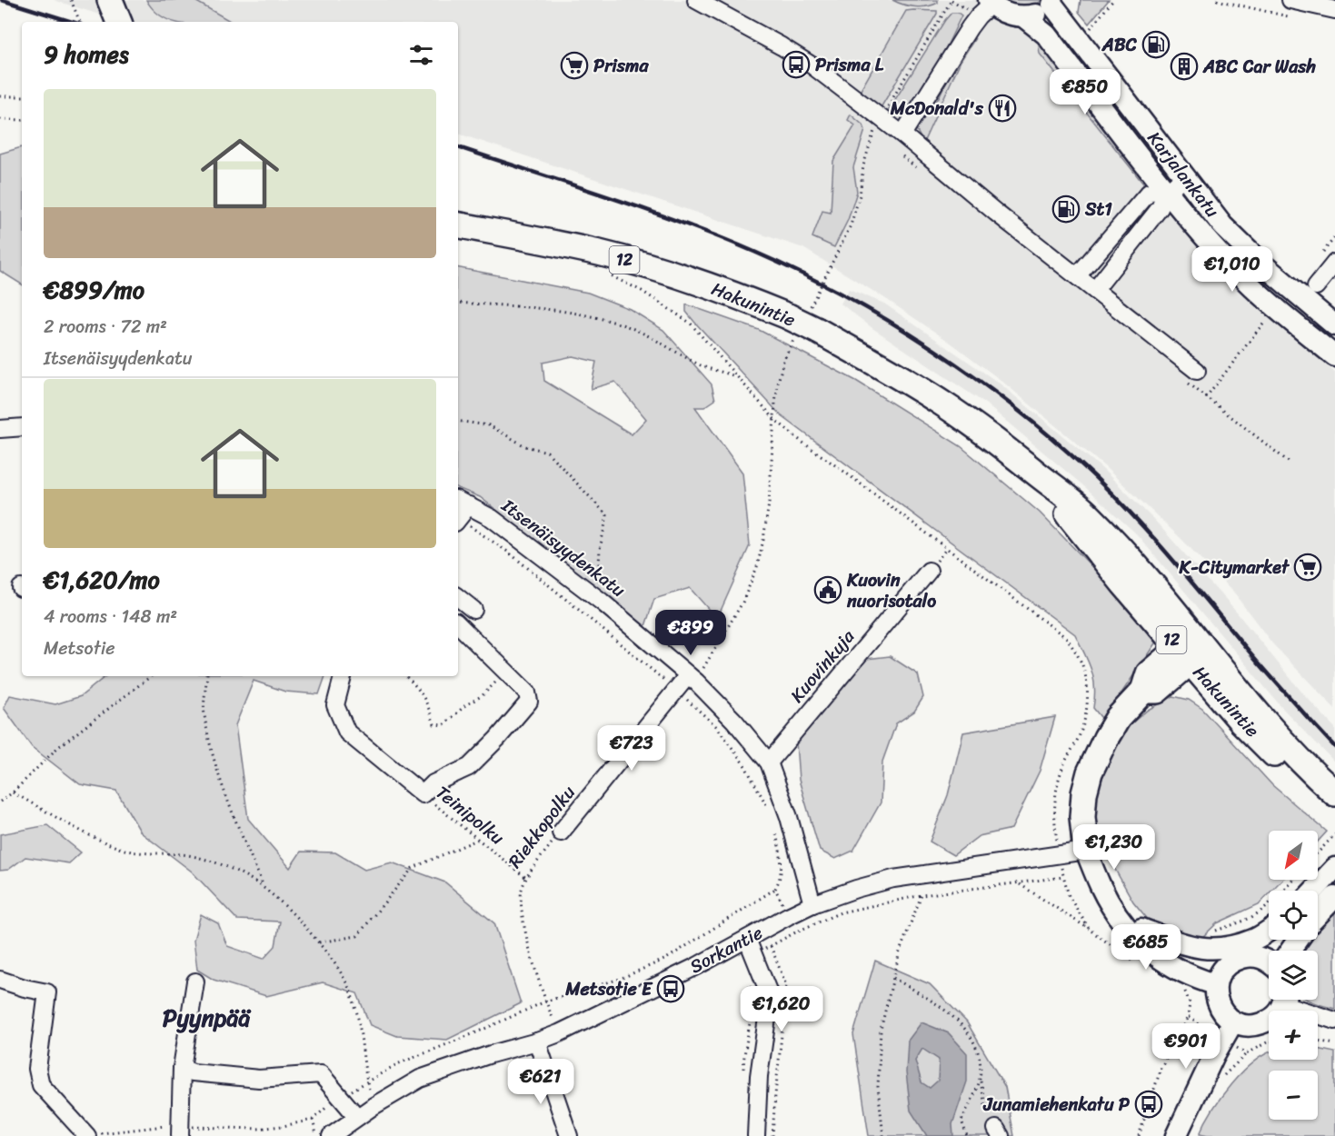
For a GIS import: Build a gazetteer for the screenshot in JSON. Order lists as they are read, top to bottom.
{
  "streets": {
    "highway": ["12", "Hakunintie"],
    "main road": ["Karjalankatu"],
    "street": [
      "Itsenäisyydenkatu",
      "Kuovinkuja",
      "Riekkopolku",
      "Sorkantie"
    ],
    "path": ["Teinipolku"]
  },
  "crossings": [
    ["Itsenäisyydenkatu", "Kuovinkuja"],
    ["Itsenäisyydenkatu", "Riekkopolku"],
    ["Itsenäisyydenkatu", "Sorkantie"],
    ["Teinipolku", "Riekkopolku"]
  ],
  "districts": ["Pyynpää"],
  "places": {
    "fuel station": ["ABC", "St1"],
    "bus stop": ["Prisma L", "Metsotie E", "Junamiehenkatu P"],
    "supermarket": ["Prisma", "K-Citymarket"],
    "building": ["ABC Car Wash"],
    "restaurant": ["McDonald's"],
    "public building": ["Kuovin nuorisotalo"]
  },
  "north": "bottom left",
  "page": {
    "heading": "9 homes",
    "price": [
      "€850",
      "€1,010",
      "€899",
      "€723",
      "€1,230",
      "€685",
      "€1,620",
      "€901",
      "€621"
    ],
    "list": [
      {
        "name": "€899/mo",
        "note": "2 rooms · 72 m² · Itsenäisyydenkatu"
      },
      {
        "name": "€1,620/mo",
        "note": "4 rooms · 148 m² · Metsotie"
      }
    ],
    "map_buttons": ["+", "−"]
  }
}
